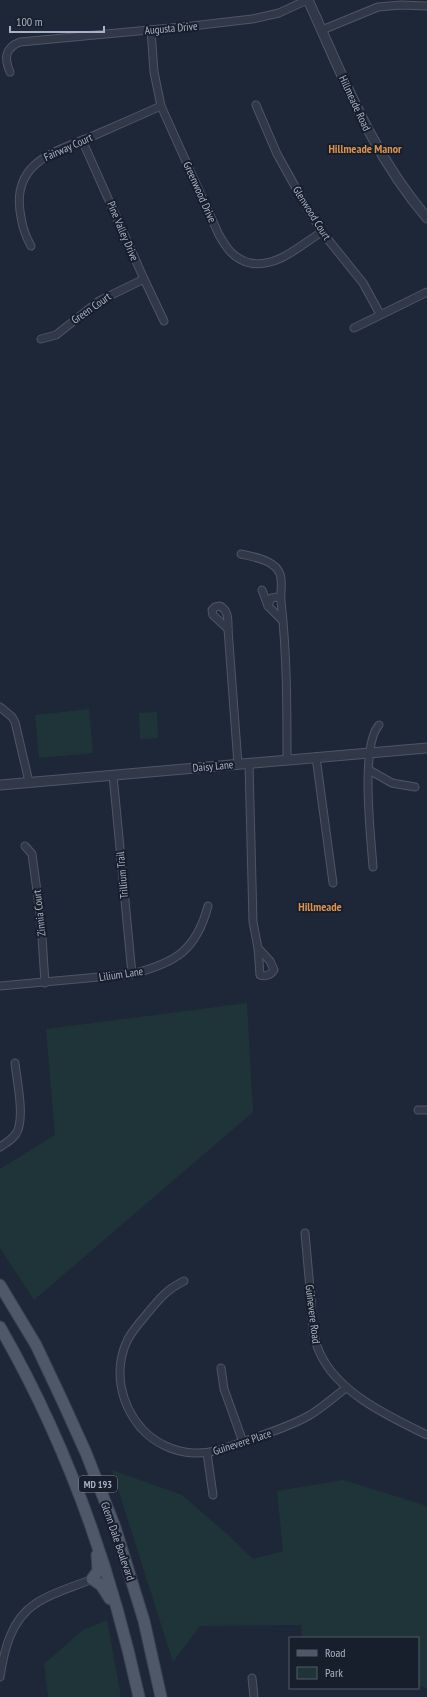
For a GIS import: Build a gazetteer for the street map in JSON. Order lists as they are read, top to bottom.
{
  "streets": {
    "main road": ["MD 193", "Glenn Dale Boulevard"],
    "street": [
      "Augusta Drive",
      "Hillmeade Road",
      "Fairway Court",
      "Greenwood Drive",
      "Glenwood Court",
      "Pine Valley Drive",
      "Green Court",
      "Daisy Lane",
      "Trillium Trail",
      "Zinnia Court",
      "Lilium Lane",
      "Guinevere Road",
      "Guinevere Place"
    ]
  },
  "crossings": [
    ["Augusta Drive", "Hillmeade Road"],
    ["Augusta Drive", "Greenwood Drive"],
    ["Fairway Court", "Greenwood Drive"],
    ["Fairway Court", "Pine Valley Drive"],
    ["Greenwood Drive", "Glenwood Court"],
    ["Pine Valley Drive", "Green Court"],
    ["Daisy Lane", "Trillium Trail"],
    ["Trillium Trail", "Lilium Lane"],
    ["Zinnia Court", "Lilium Lane"],
    ["Guinevere Road", "Guinevere Place"]
  ],
  "districts": ["Hillmeade Manor", "Hillmeade"],
  "legend": ["Road", "Park"],
  "scale_bar": "100 m"
}
